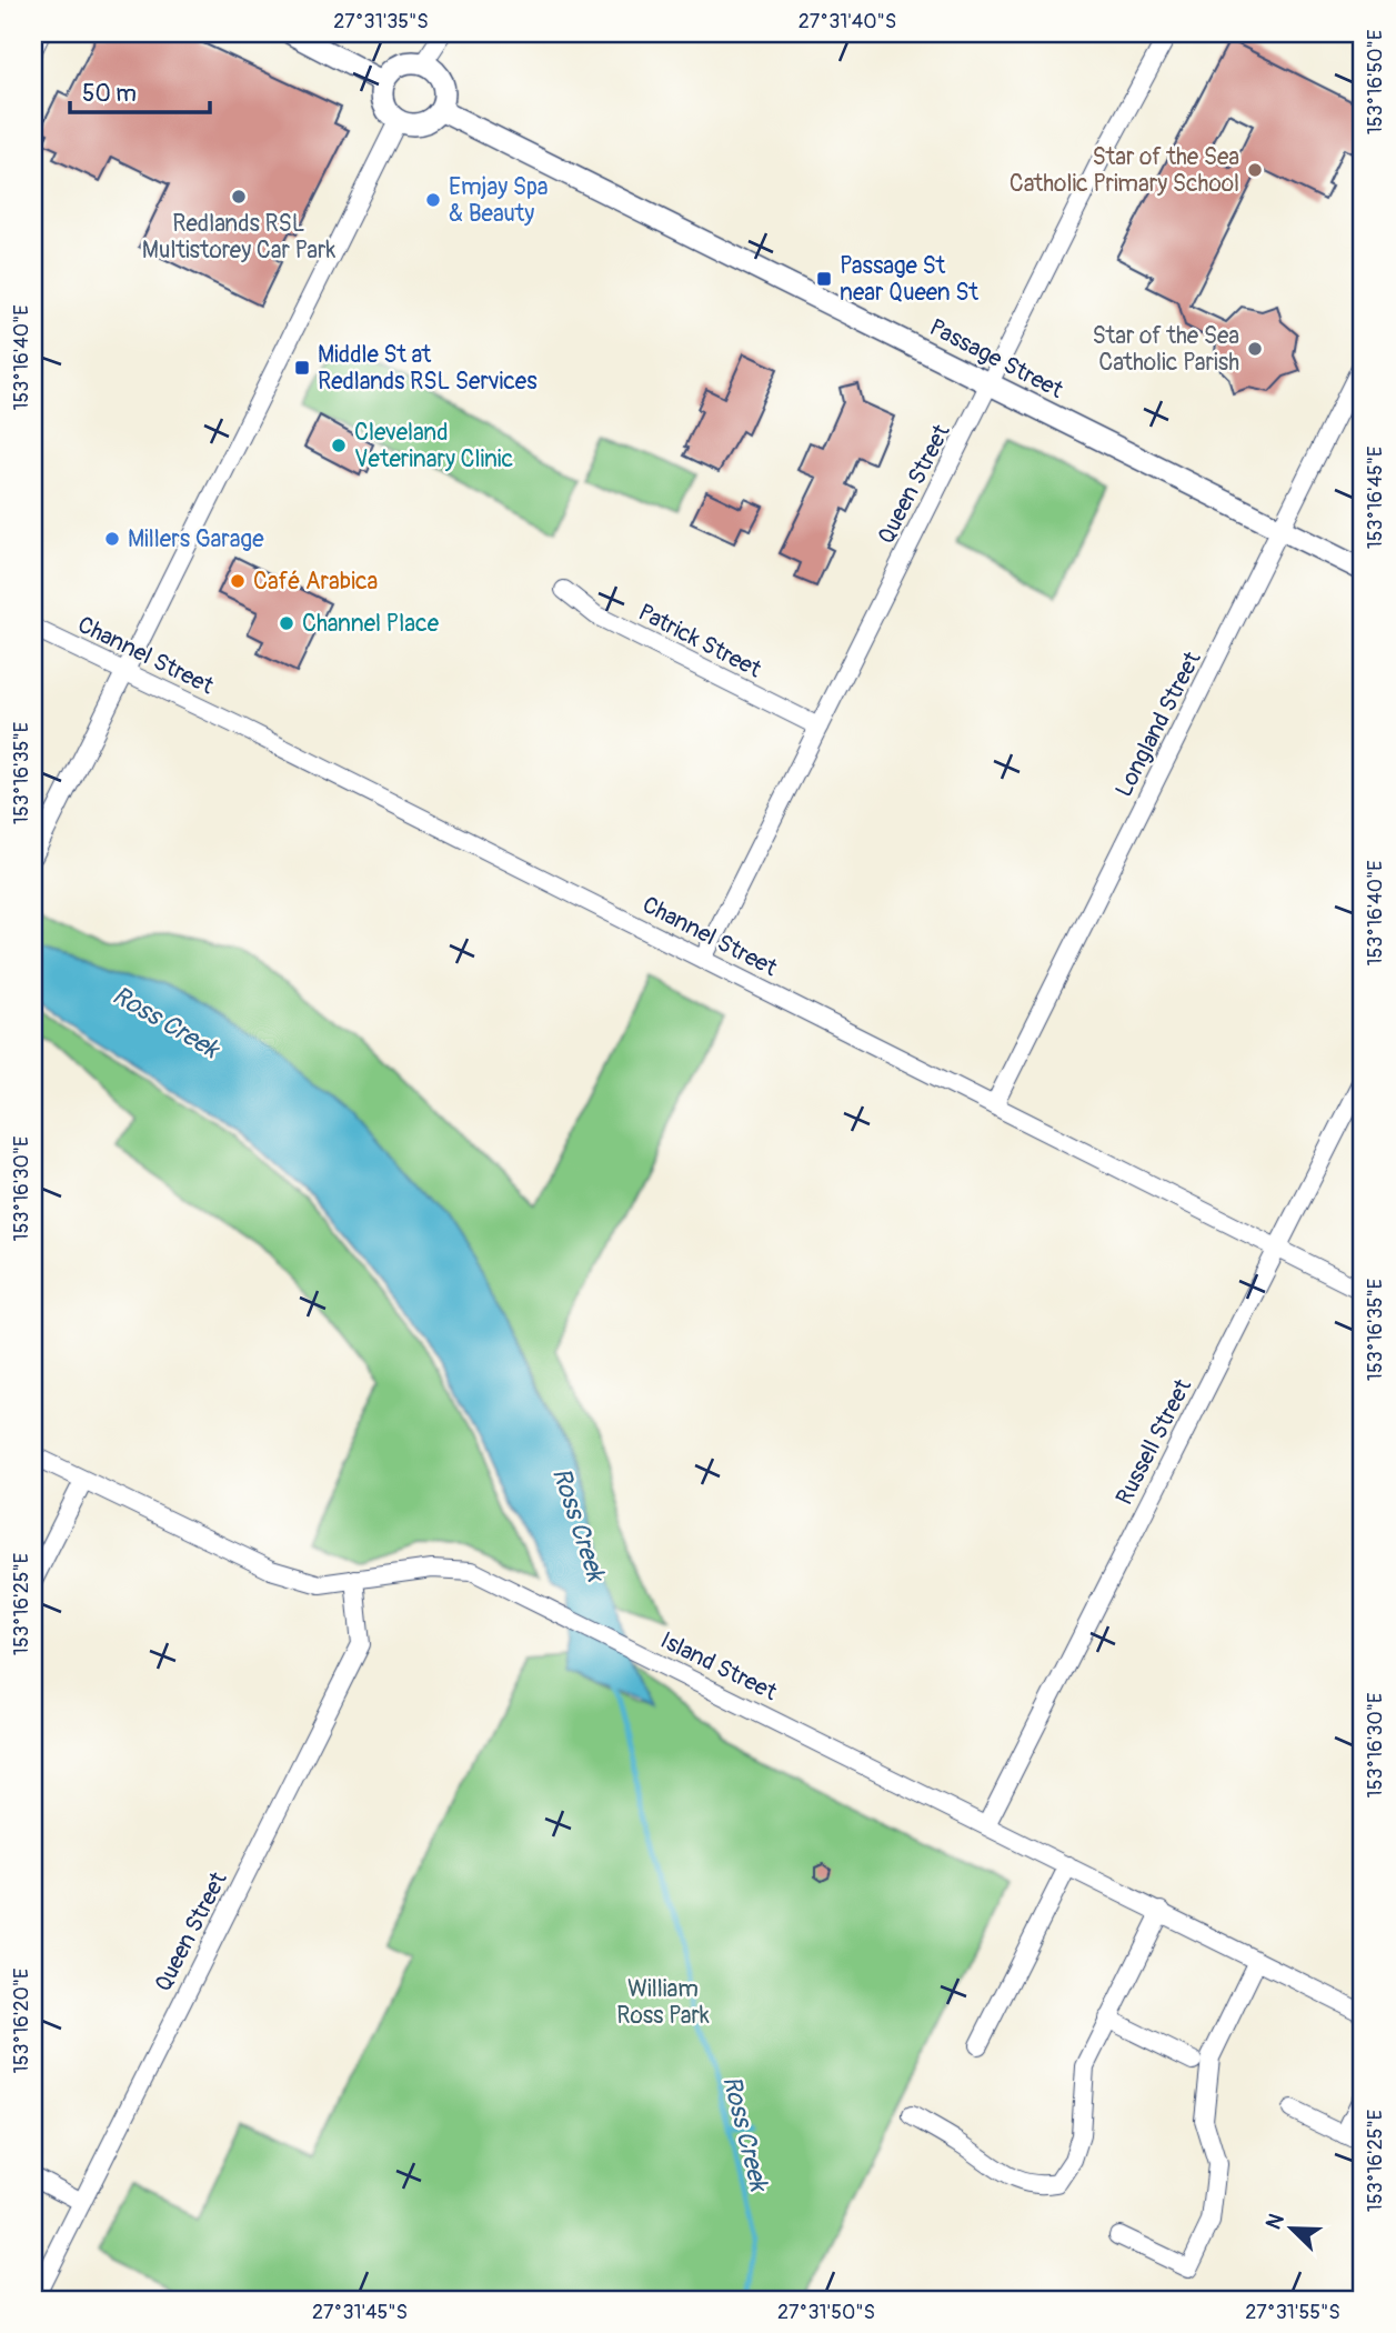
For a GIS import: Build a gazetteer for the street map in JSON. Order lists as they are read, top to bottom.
{
  "streets": {
    "street": [
      "Passage Street",
      "Queen Street",
      "Patrick Street",
      "Channel Street",
      "Longland Street",
      "Russell Street",
      "Island Street"
    ]
  },
  "crossings": [
    ["Passage Street", "Queen Street"],
    ["Passage Street", "Longland Street"],
    ["Queen Street", "Patrick Street"],
    ["Queen Street", "Channel Street"],
    ["Queen Street", "Island Street"],
    ["Channel Street", "Longland Street"],
    ["Channel Street", "Russell Street"],
    ["Russell Street", "Island Street"]
  ],
  "water": ["Ross Creek"],
  "parks": ["William Ross Park"],
  "places": {
    "other": [
      "Star of the Sea Catholic Primary School",
      "Redlands RSL Multistorey Car Park",
      "Emjay Spa & Beauty",
      "Star of the Sea Catholic Parish",
      "Cleveland Veterinary Clinic",
      "Millers Garage",
      "Café Arabica",
      "Channel Place"
    ],
    "transit": ["Passage St near Queen St", "Middle St at Redlands RSL Services"]
  },
  "scale_bar": "50 m",
  "north": "top left",
  "coordinates": [
    "27°31'35\"S",
    "27°31'40\"S",
    "153°16'50\"E",
    "153°16'40\"E",
    "153°16'45\"E",
    "153°16'35\"E",
    "153°16'30\"E",
    "153°16'25\"E",
    "153°16'20\"E",
    "27°31'45\"S",
    "27°31'50\"S",
    "27°31'55\"S"
  ]
}
